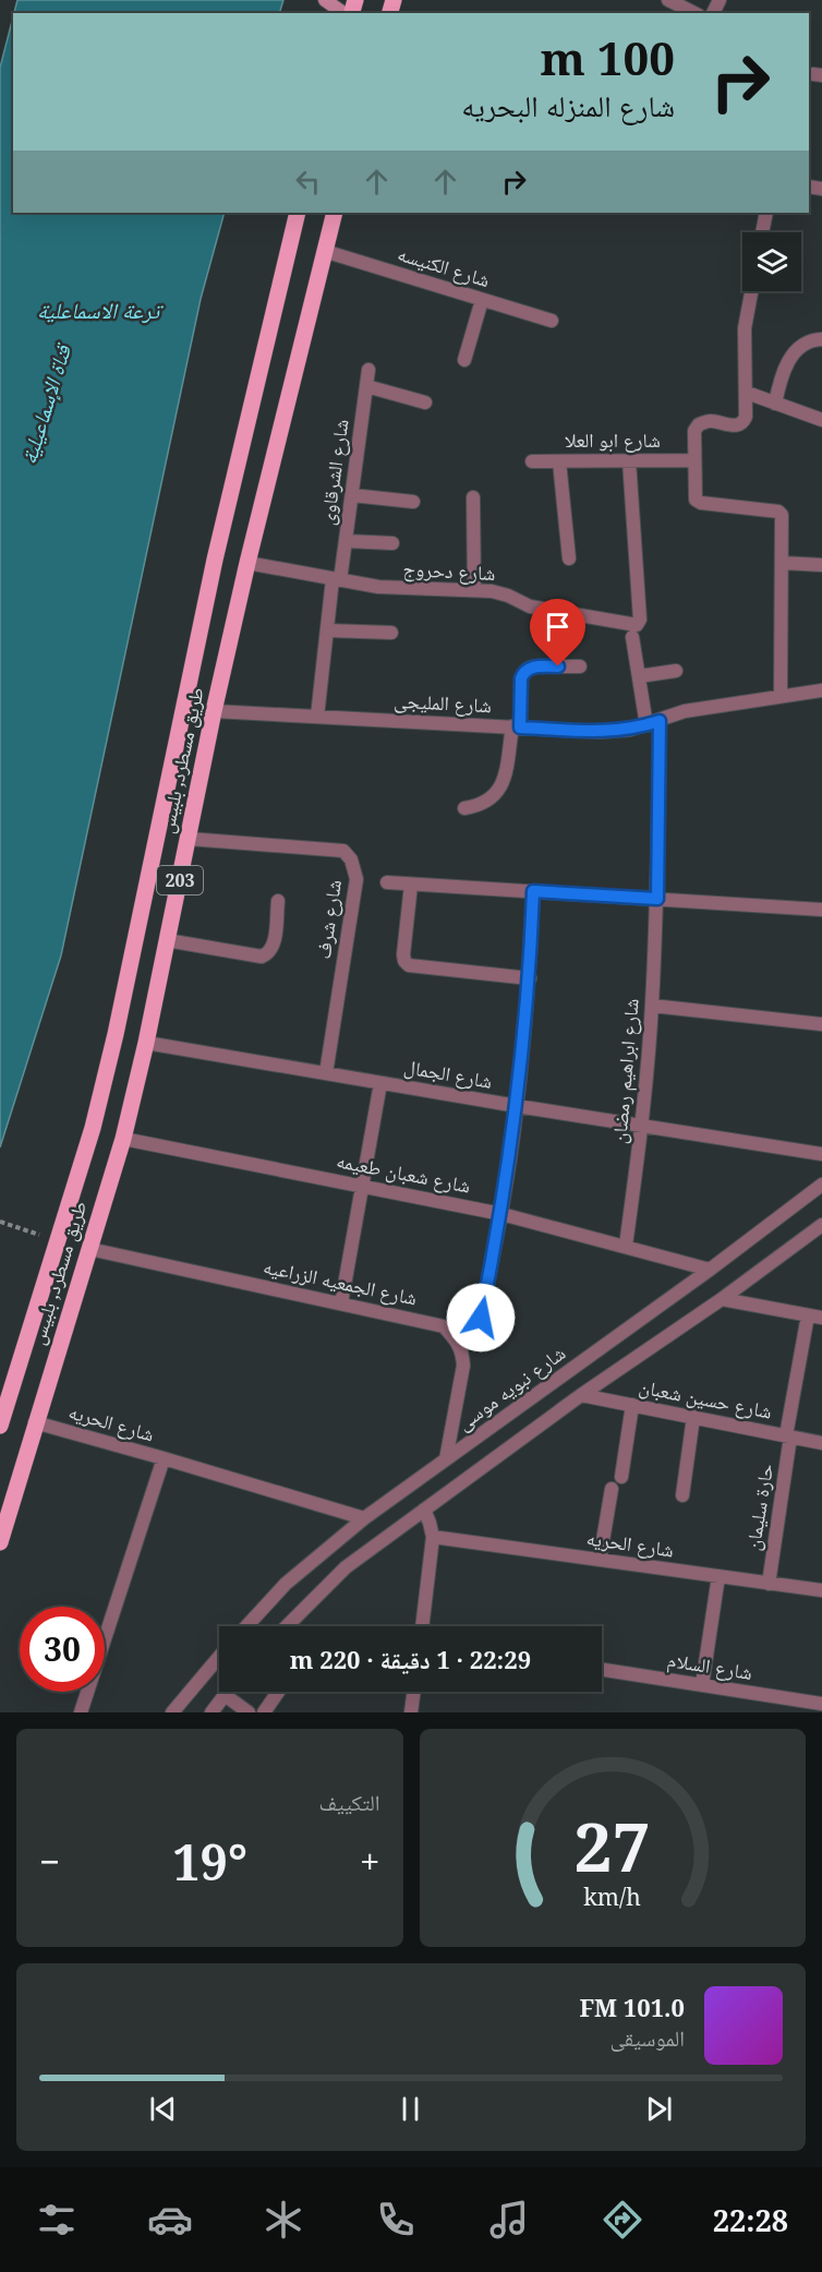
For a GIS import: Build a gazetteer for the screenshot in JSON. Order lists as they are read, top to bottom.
{
  "streets": {
    "main road": ["طريق مسطرد, بلبيس", "203"],
    "street": [
      "شارع الكنيسه",
      "شارع ابو العلا",
      "شارع الشرقاوى",
      "شارع دحروج",
      "شارع المليجى",
      "شارع شرف",
      "شارع ابراهيم رمضان",
      "شارع الجمال",
      "شارع شعبان طعيمه",
      "شارع الجمعيه الزراعيه",
      "شارع نبويه موسى",
      "شارع حسين شعبان",
      "شارع الحريه",
      "حارة سليمان",
      "شارع السلام"
    ]
  },
  "crossings": [
    ["شارع الكنيسه", "طريق مسطرد, بلبيس"],
    ["شارع ابو العلا", "شارع دحروج"],
    ["شارع الشرقاوى", "شارع دحروج"],
    ["شارع الشرقاوى", "شارع المليجى"],
    ["شارع دحروج", "طريق مسطرد, بلبيس"],
    ["شارع المليجى", "طريق مسطرد, بلبيس"],
    ["شارع المليجى", "شارع ابراهيم رمضان"],
    ["طريق مسطرد, بلبيس", "شارع شرف"],
    ["طريق مسطرد, بلبيس", "شارع الجمال"],
    ["طريق مسطرد, بلبيس", "شارع شعبان طعيمه"],
    ["طريق مسطرد, بلبيس", "شارع الجمعيه الزراعيه"],
    ["طريق مسطرد, بلبيس", "شارع الحريه"],
    ["شارع شرف", "شارع الجمال"],
    ["شارع ابراهيم رمضان", "شارع الجمال"],
    ["شارع ابراهيم رمضان", "شارع شعبان طعيمه"],
    ["شارع شعبان طعيمه", "شارع نبويه موسى"],
    ["شارع نبويه موسى", "شارع الحريه"],
    ["شارع حسين شعبان", "حارة سليمان"],
    ["شارع الحريه", "حارة سليمان"]
  ],
  "water": ["ترعة الاسماعلية", "قناة الإسماعيلية"],
  "page": {
    "turn": ["100 m", "شارع المنزله البحريه"],
    "limit": "30",
    "trip": "22:29 · 1 دقيقة · 220 m",
    "tile": "التكييف",
    "heat": ["−", "19°", "+"],
    "song": ["101.0 FM", "الموسيقى"],
    "tabs": "22:28",
    "gauge": ["27", "km/h"]
  }
}
